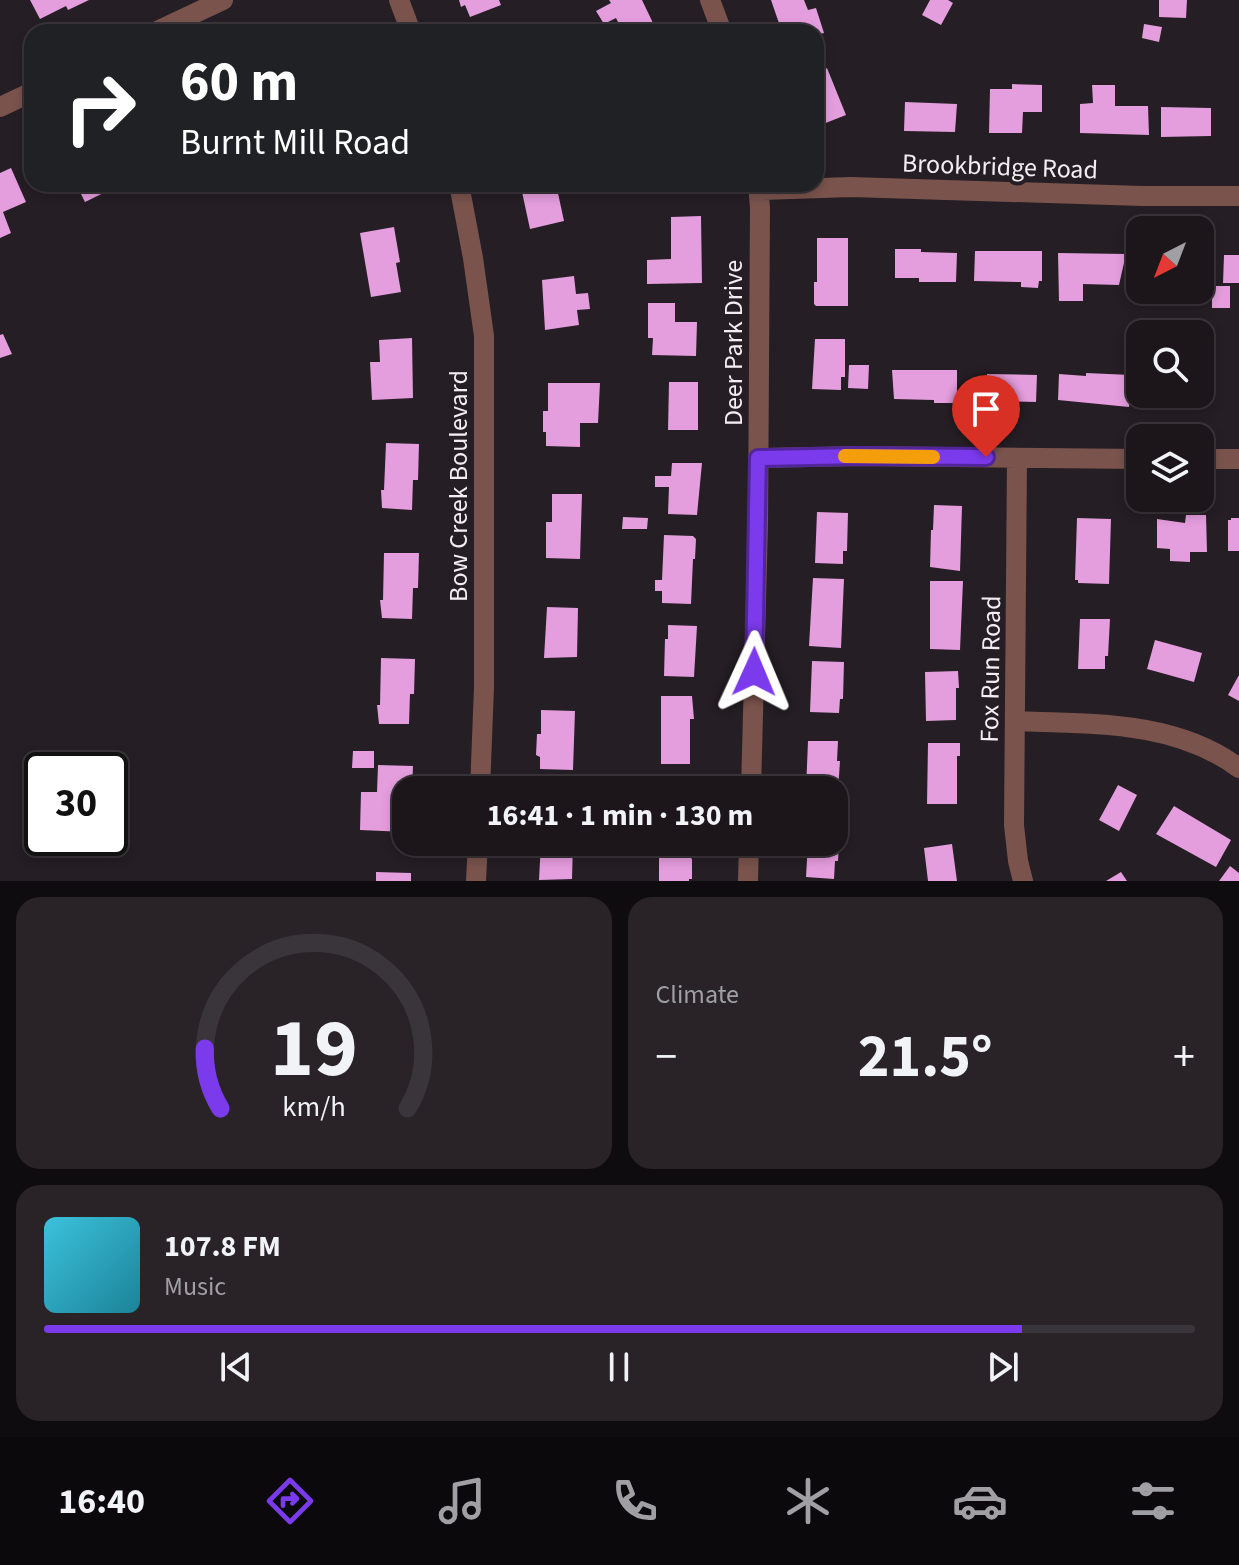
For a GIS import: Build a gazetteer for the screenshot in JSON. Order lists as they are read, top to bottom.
{
  "streets": {
    "street": [
      "Brookbridge Road",
      "Deer Park Drive",
      "Bow Creek Boulevard",
      "Fox Run Road"
    ]
  },
  "north": "bottom left",
  "page": {
    "turn": ["60 m", "Burnt Mill Road"],
    "limit": "30",
    "trip": "16:41 · 1 min · 130 m",
    "tile": "Climate",
    "heat": ["−", "21.5°", "+"],
    "song": ["107.8 FM", "Music"],
    "tabs": "16:40",
    "gauge": ["19", "km/h"]
  }
}
